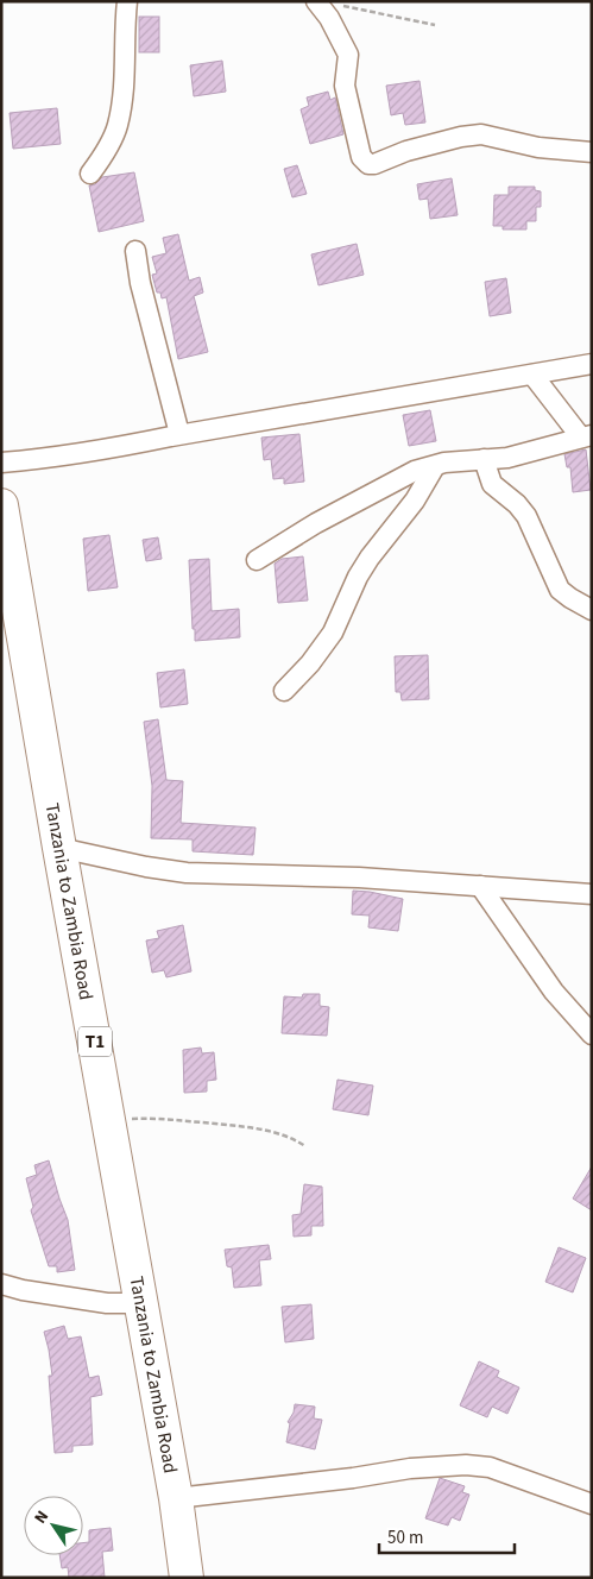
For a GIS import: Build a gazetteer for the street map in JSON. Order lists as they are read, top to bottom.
{
  "streets": {
    "highway": ["Tanzania to Zambia Road", "T1"]
  },
  "scale_bar": "50 m",
  "north": "top left"
}
